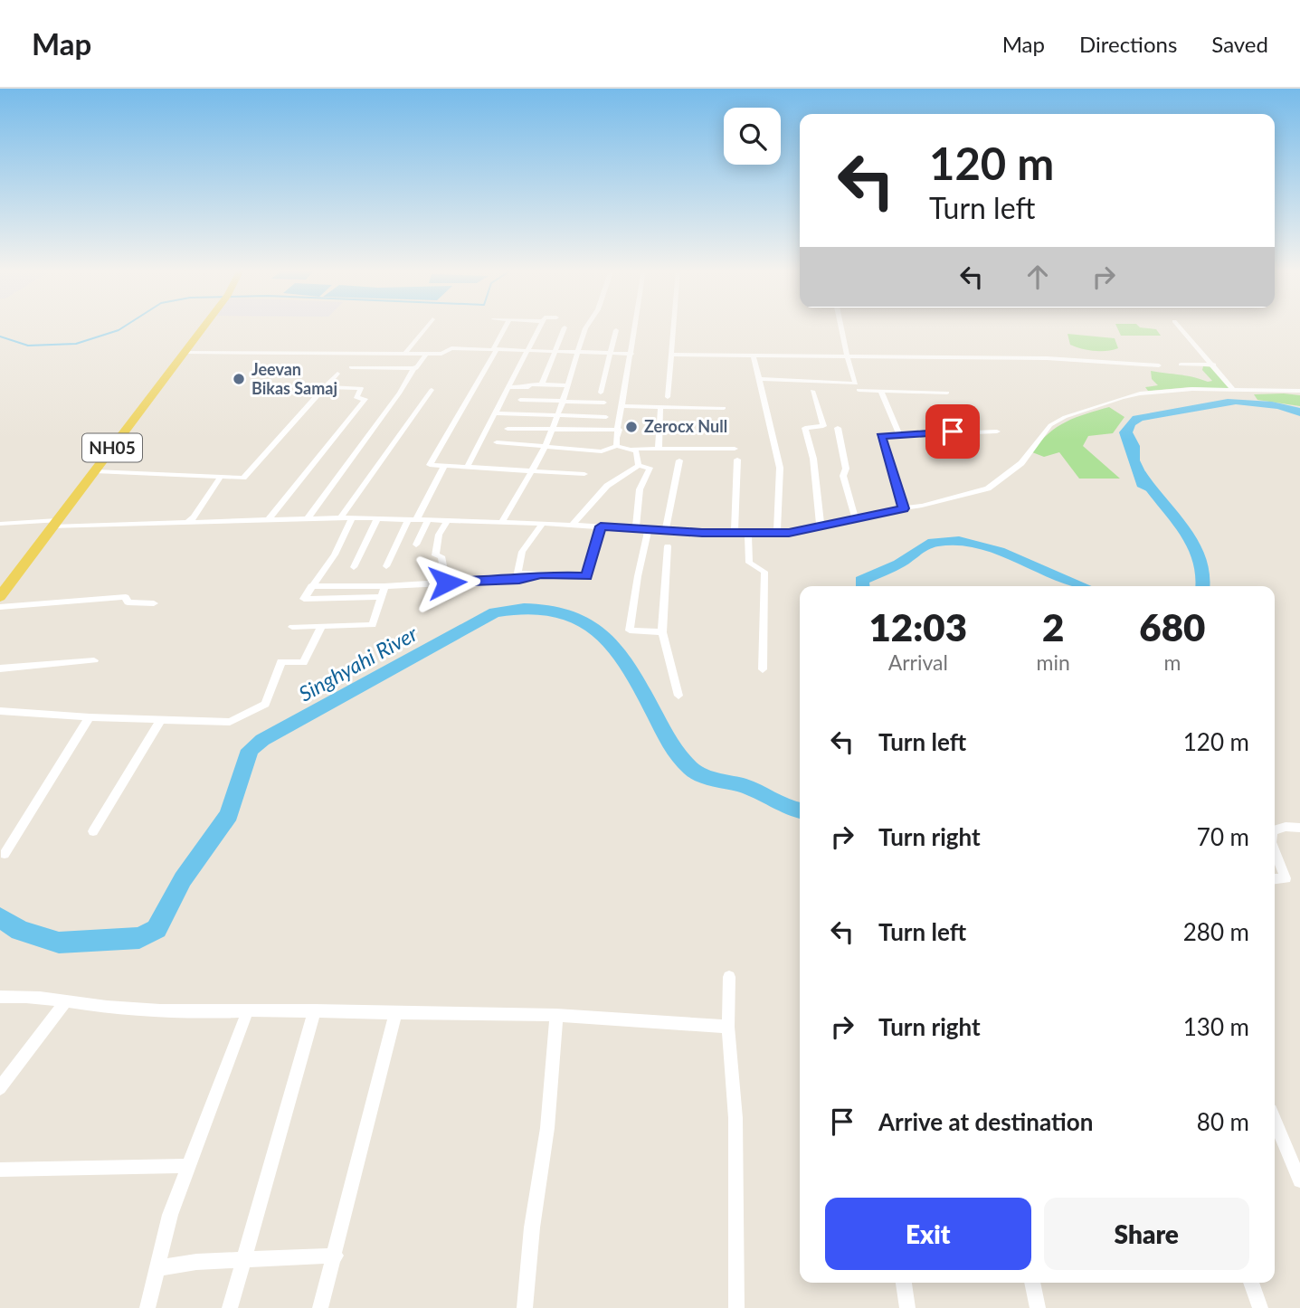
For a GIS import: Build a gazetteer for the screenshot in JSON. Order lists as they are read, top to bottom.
{
  "streets": {
    "main road": ["NH05"]
  },
  "water": ["Singhyahi River"],
  "places": ["Jeevan Bikas Samaj", "Zerocx Null"],
  "page": {
    "header": "Map",
    "nav": ["Map", "Directions", "Saved"],
    "turn": ["120 m", "Turn left"],
    "eta": [
      "12:03",
      "Arrival",
      "2",
      "min",
      "680",
      "m"
    ],
    "list": [
      {
        "name": "Turn left",
        "value": "120 m"
      },
      {
        "name": "Turn right",
        "value": "70 m"
      },
      {
        "name": "Turn left",
        "value": "280 m"
      },
      {
        "name": "Turn right",
        "value": "130 m"
      },
      {
        "name": "Arrive at destination",
        "value": "80 m"
      }
    ],
    "buttons": ["Exit", "Share"]
  }
}
